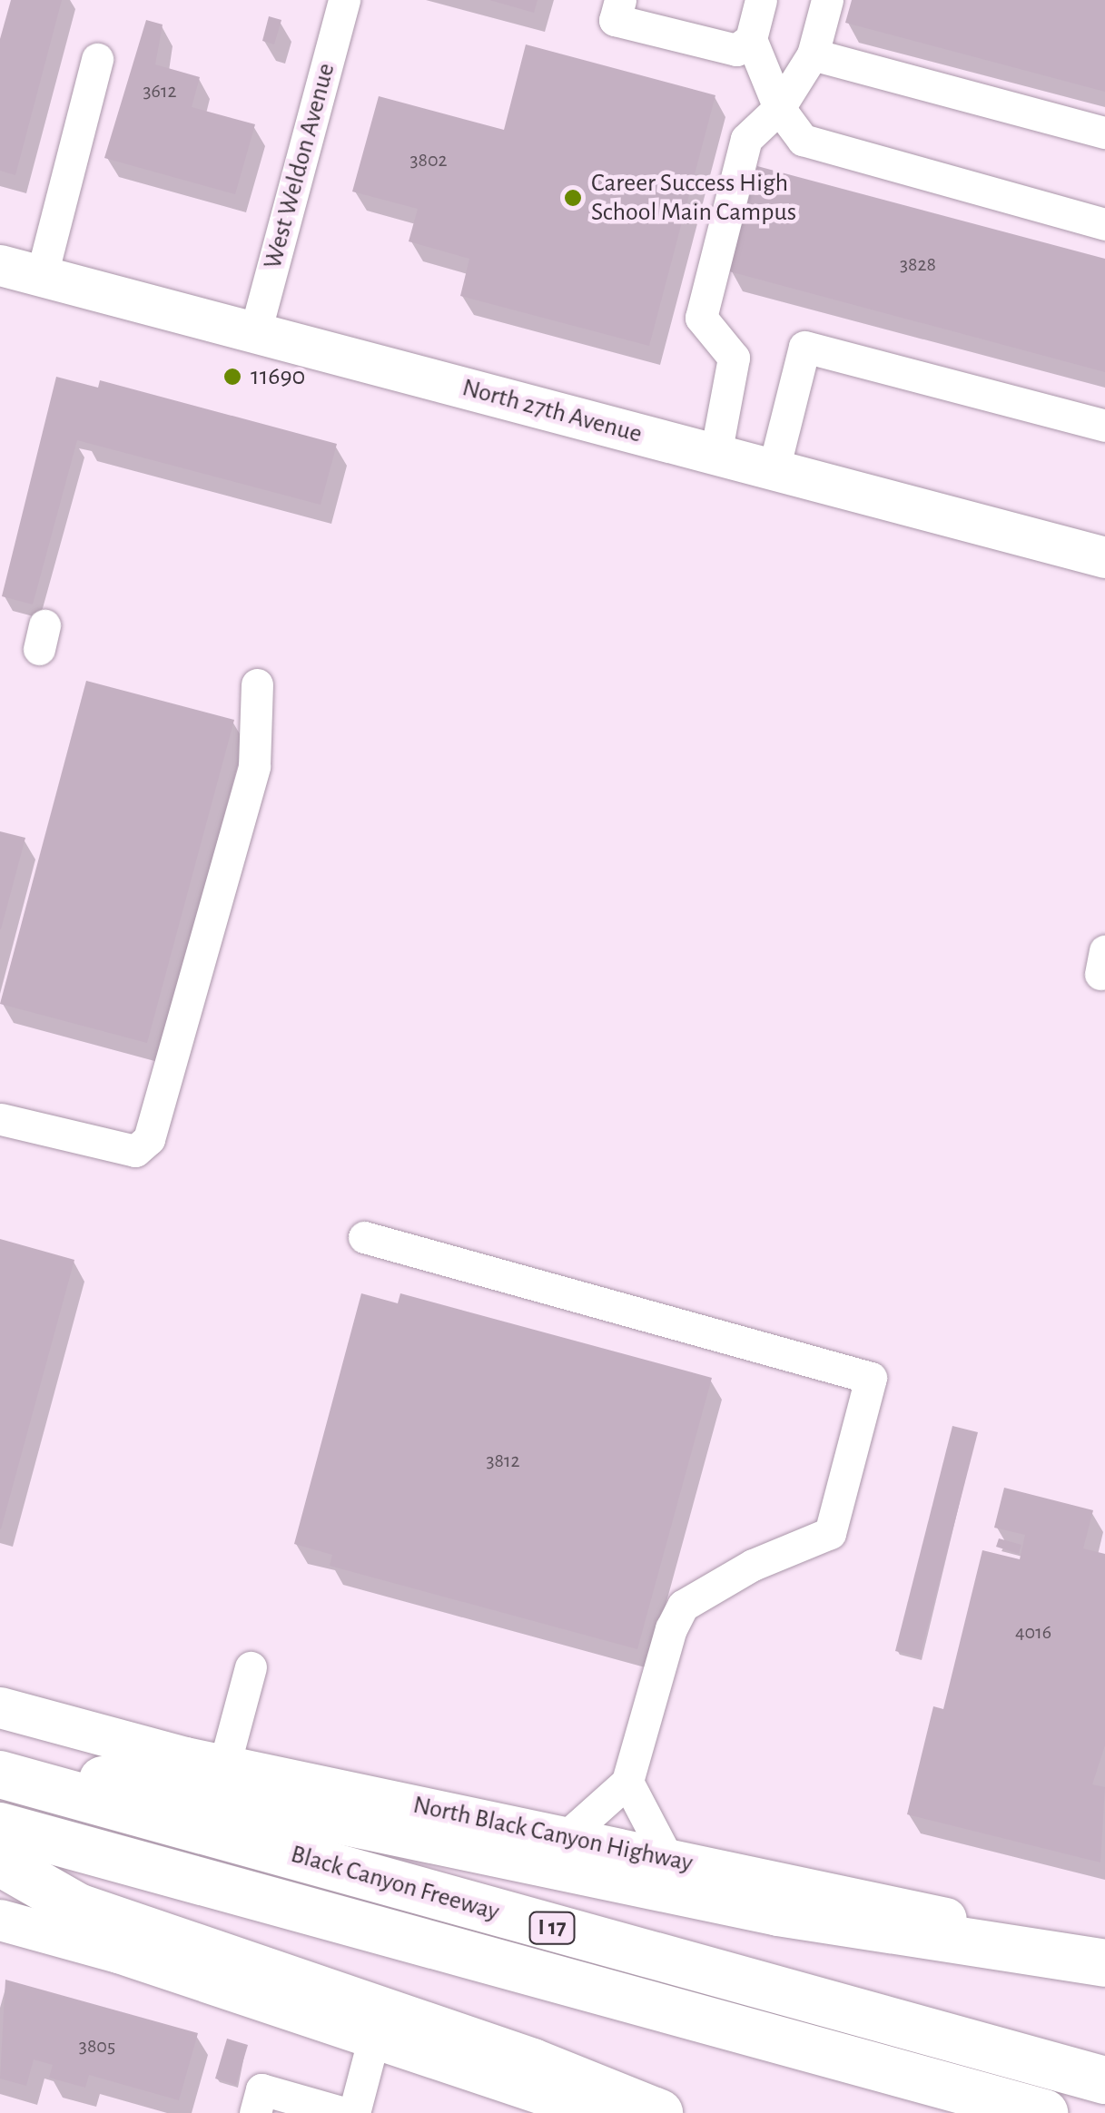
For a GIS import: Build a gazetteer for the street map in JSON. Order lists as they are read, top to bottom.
{
  "streets": {
    "highway": ["Black Canyon Freeway", "I 17"],
    "main road": ["North 27th Avenue", "North Black Canyon Highway"],
    "street": ["West Weldon Avenue"]
  },
  "crossings": [
    ["West Weldon Avenue", "North 27th Avenue"]
  ],
  "places": ["Career Success High School Main Campus", "11690"],
  "house_numbers": [
    "3612",
    "3802",
    "3828",
    "3812",
    "4016",
    "3805"
  ]
}
